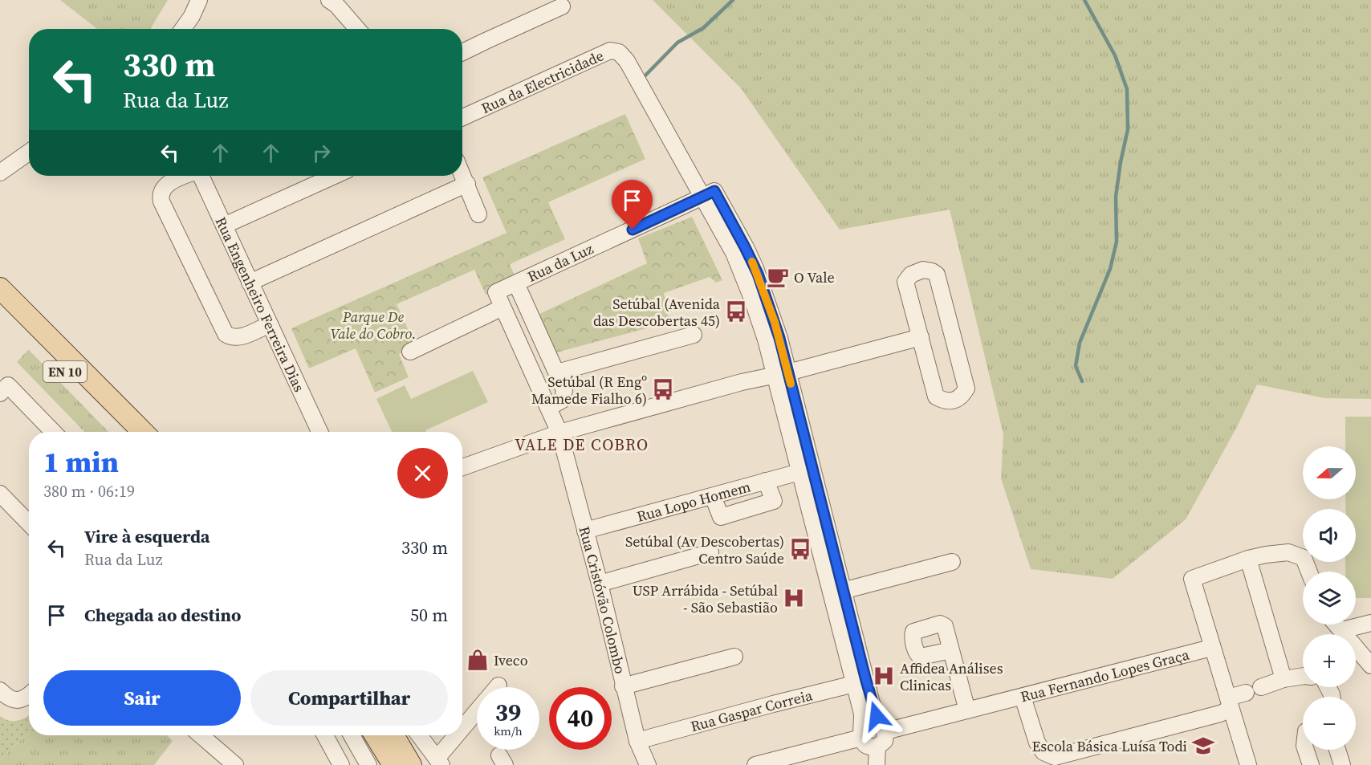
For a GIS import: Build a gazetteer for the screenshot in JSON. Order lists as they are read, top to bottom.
{
  "streets": {
    "main road": ["EN 10"],
    "street": [
      "Rua da Electricidade",
      "Rua da Luz",
      "Rua Engenheiro Ferreira Dias",
      "Rua Lopo Homem",
      "Rua Cristóvão Colombo",
      "Rua Fernando Lopes Graça",
      "Rua Gaspar Correia"
    ]
  },
  "crossings": [
    ["Rua da Electricidade", "Rua da Luz"],
    ["Rua da Luz", "Rua Cristóvão Colombo"],
    ["Rua Lopo Homem", "Rua Cristóvão Colombo"],
    ["Rua Cristóvão Colombo", "Rua Gaspar Correia"]
  ],
  "districts": ["VALE DE COBRO"],
  "parks": ["Parque De Vale do Cobro."],
  "places": {
    "cafe": ["O Vale"],
    "bus stop": ["Setúbal (Avenida das Descobertas 45)", "Setúbal (R Engº Mamede Fialho 6)", "Setúbal (Av Descobertas) Centro Saúde"],
    "hospital": ["USP Arrábida - Setúbal - São Sebastião", "Affidea Análises Clinicas"],
    "shop": ["Iveco"],
    "school or university": ["Escola Básica Luísa Todi"]
  },
  "north": "left",
  "page": {
    "turn": ["330 m", "Rua da Luz"],
    "heading": ["1 min", "380 m · 06:19"],
    "map_buttons": ["+", "−"],
    "list": [
      {
        "name": "Vire à esquerda",
        "note": "Rua da Luz",
        "value": "330 m"
      },
      {
        "name": "Chegada ao destino",
        "value": "50 m"
      }
    ],
    "buttons": ["Sair", "Compartilhar"],
    "speed": "39 km/h",
    "limit": "40"
  }
}
